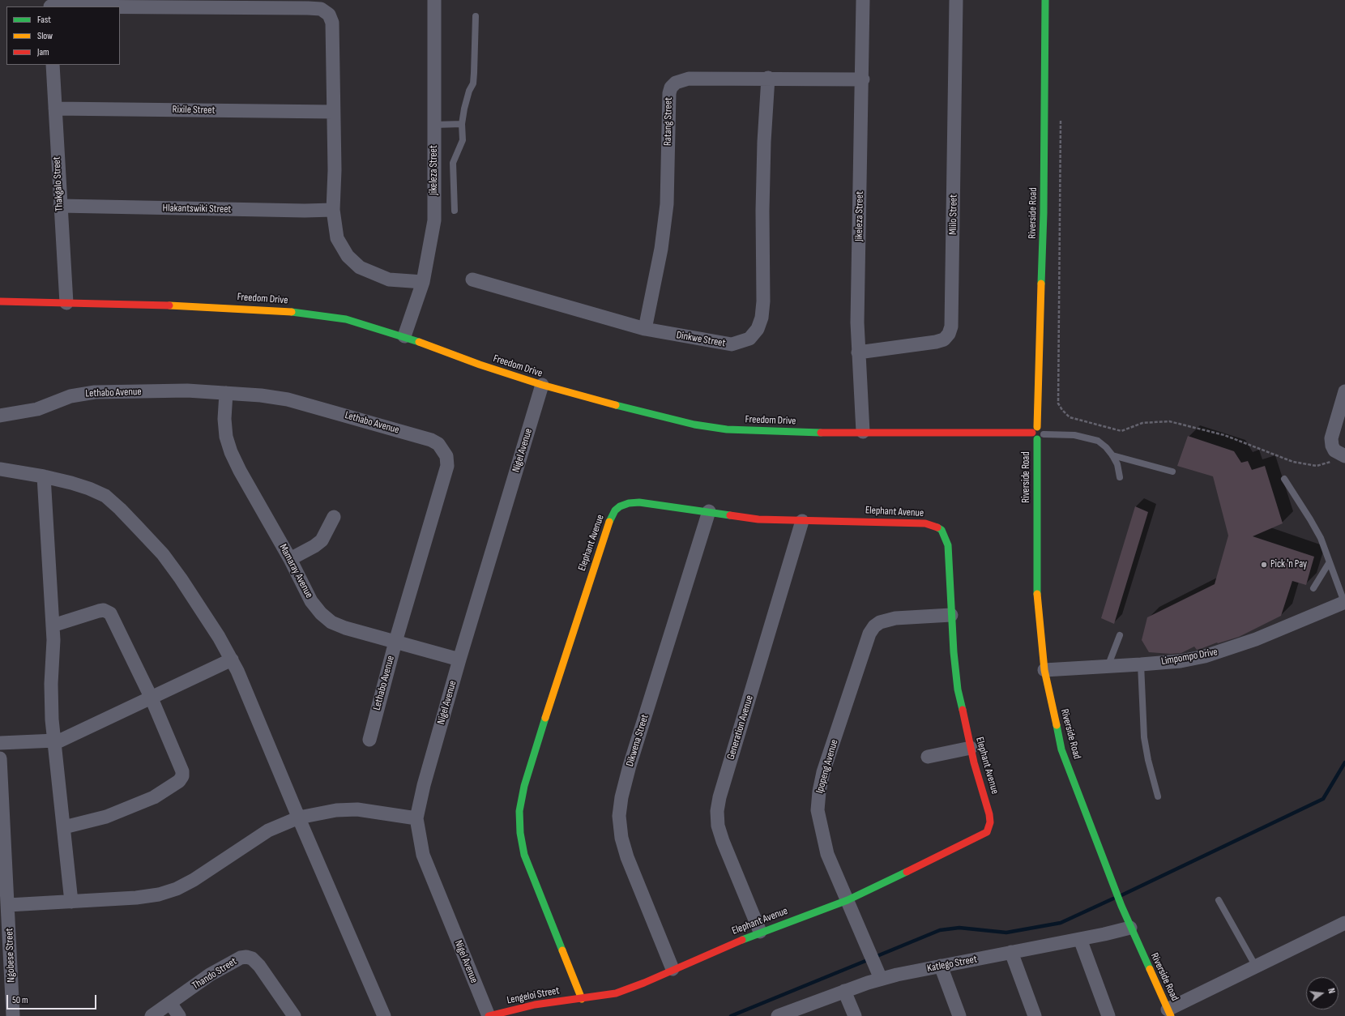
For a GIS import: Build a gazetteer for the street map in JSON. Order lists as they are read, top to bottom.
{
  "streets": {
    "street": [
      "Rixile Street",
      "Ratang Street",
      "Jikeleza Street",
      "Thakgalo Street",
      "Hlakantswiki Street",
      "Riverside Road",
      "Mlilo Street",
      "Freedom Drive",
      "Dinkwe Street",
      "Lethabo Avenue",
      "Nigel Avenue",
      "Elephant Avenue",
      "Mamaray Avenue",
      "Limpompo Drive",
      "Generation Avenue",
      "Dikwena Street",
      "Ipopeng Avenue",
      "Ngobese Street",
      "Katlego Street",
      "Thando Street",
      "Lengeloi Street"
    ]
  },
  "crossings": [
    ["Rixile Street", "Thakgalo Street"],
    ["Ratang Street", "Jikeleza Street"],
    ["Ratang Street", "Dinkwe Street"],
    ["Jikeleza Street", "Mlilo Street"],
    ["Jikeleza Street", "Freedom Drive"],
    ["Thakgalo Street", "Hlakantswiki Street"],
    ["Thakgalo Street", "Freedom Drive"],
    ["Riverside Road", "Freedom Drive"],
    ["Riverside Road", "Limpompo Drive"],
    ["Riverside Road", "Katlego Street"],
    ["Freedom Drive", "Nigel Avenue"],
    ["Lethabo Avenue", "Mamaray Avenue"],
    ["Nigel Avenue", "Mamaray Avenue"],
    ["Nigel Avenue", "Lengeloi Street"],
    ["Elephant Avenue", "Generation Avenue"],
    ["Elephant Avenue", "Dikwena Street"],
    ["Elephant Avenue", "Ipopeng Avenue"],
    ["Elephant Avenue", "Lengeloi Street"],
    ["Ipopeng Avenue", "Katlego Street"]
  ],
  "places": ["Pick 'n Pay"],
  "legend": ["Fast", "Slow", "Jam"],
  "scale_bar": "50 m",
  "north": "right"
}
